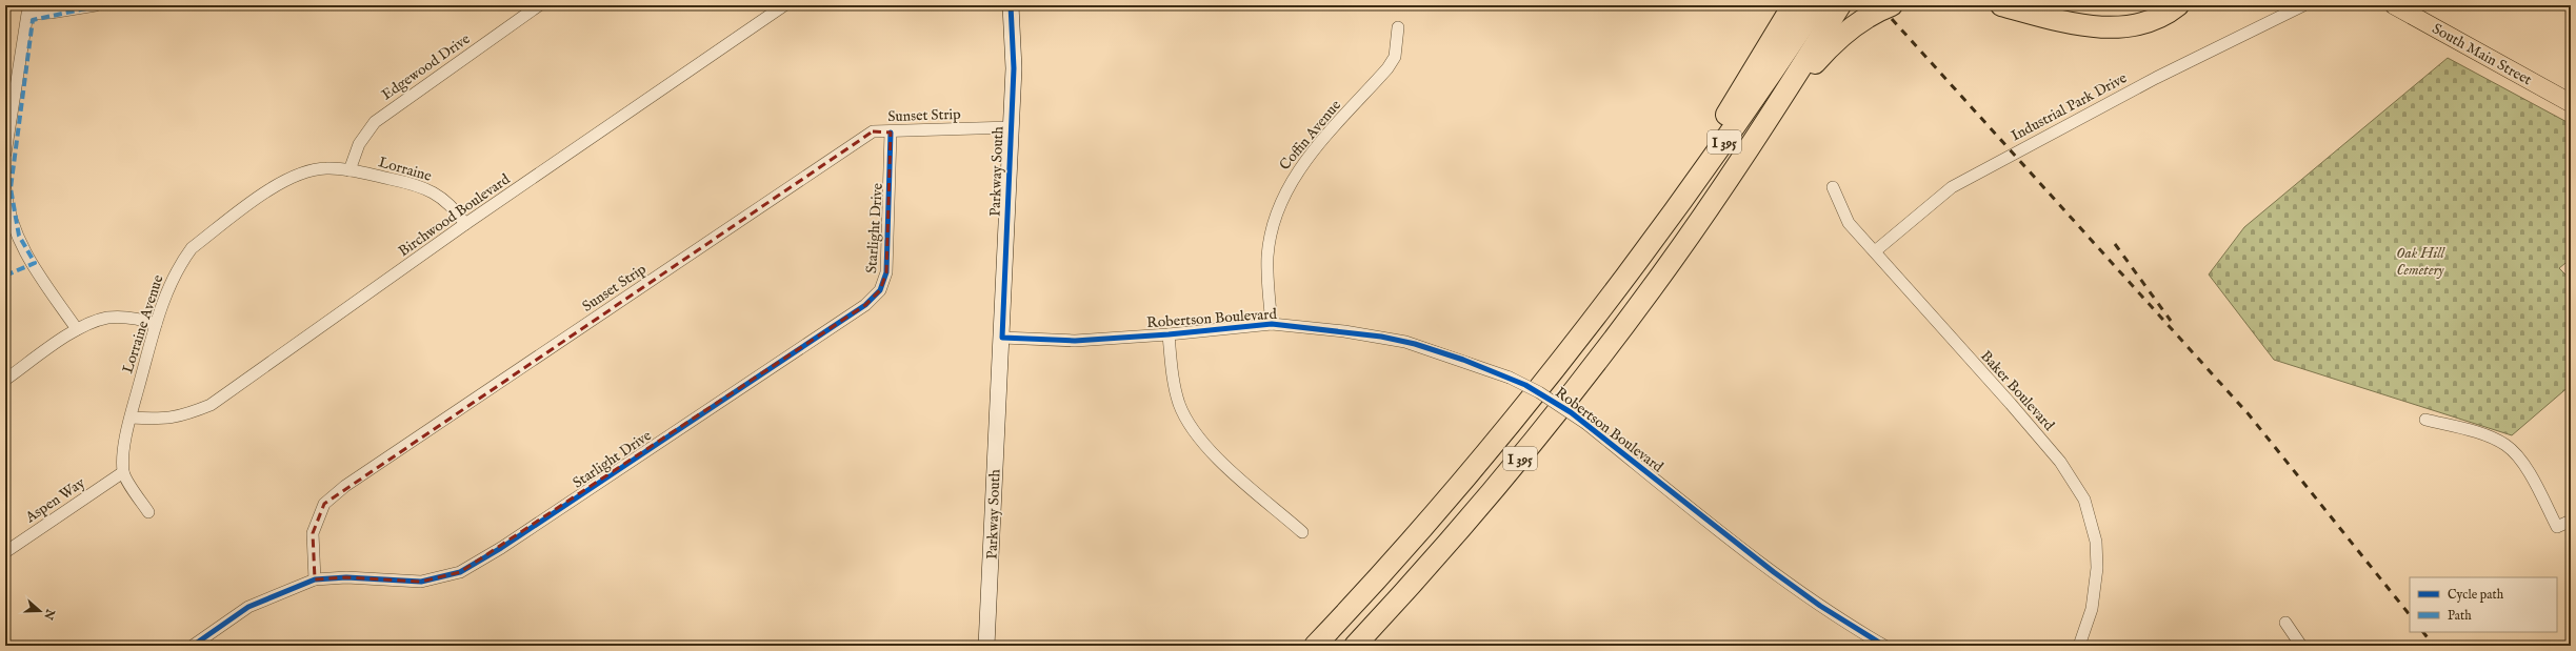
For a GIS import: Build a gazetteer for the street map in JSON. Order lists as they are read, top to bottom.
{
  "streets": {
    "highway": ["I 395"],
    "main road": ["South Main Street", "Parkway South"],
    "street": [
      "Edgewood Drive",
      "Industrial Park Drive",
      "Sunset Strip",
      "Coffin Avenue",
      "Lorraine",
      "Birchwood Boulevard",
      "Starlight Drive",
      "Robertson Boulevard",
      "Lorraine Avenue",
      "Baker Boulevard",
      "Aspen Way"
    ]
  },
  "crossings": [
    ["Edgewood Drive", "Lorraine"],
    ["Edgewood Drive", "Lorraine Avenue"],
    ["Industrial Park Drive", "Baker Boulevard"],
    ["Sunset Strip", "Parkway South"],
    ["Sunset Strip", "Starlight Drive"],
    ["Coffin Avenue", "Robertson Boulevard"],
    ["Lorraine", "Birchwood Boulevard"],
    ["Lorraine", "Lorraine Avenue"],
    ["Parkway South", "Robertson Boulevard"],
    ["Birchwood Boulevard", "Lorraine Avenue"],
    ["Lorraine Avenue", "Aspen Way"]
  ],
  "parks": ["Oak Hill Cemetery"],
  "legend": ["Cycle path", "Path"],
  "north": "right"
}
